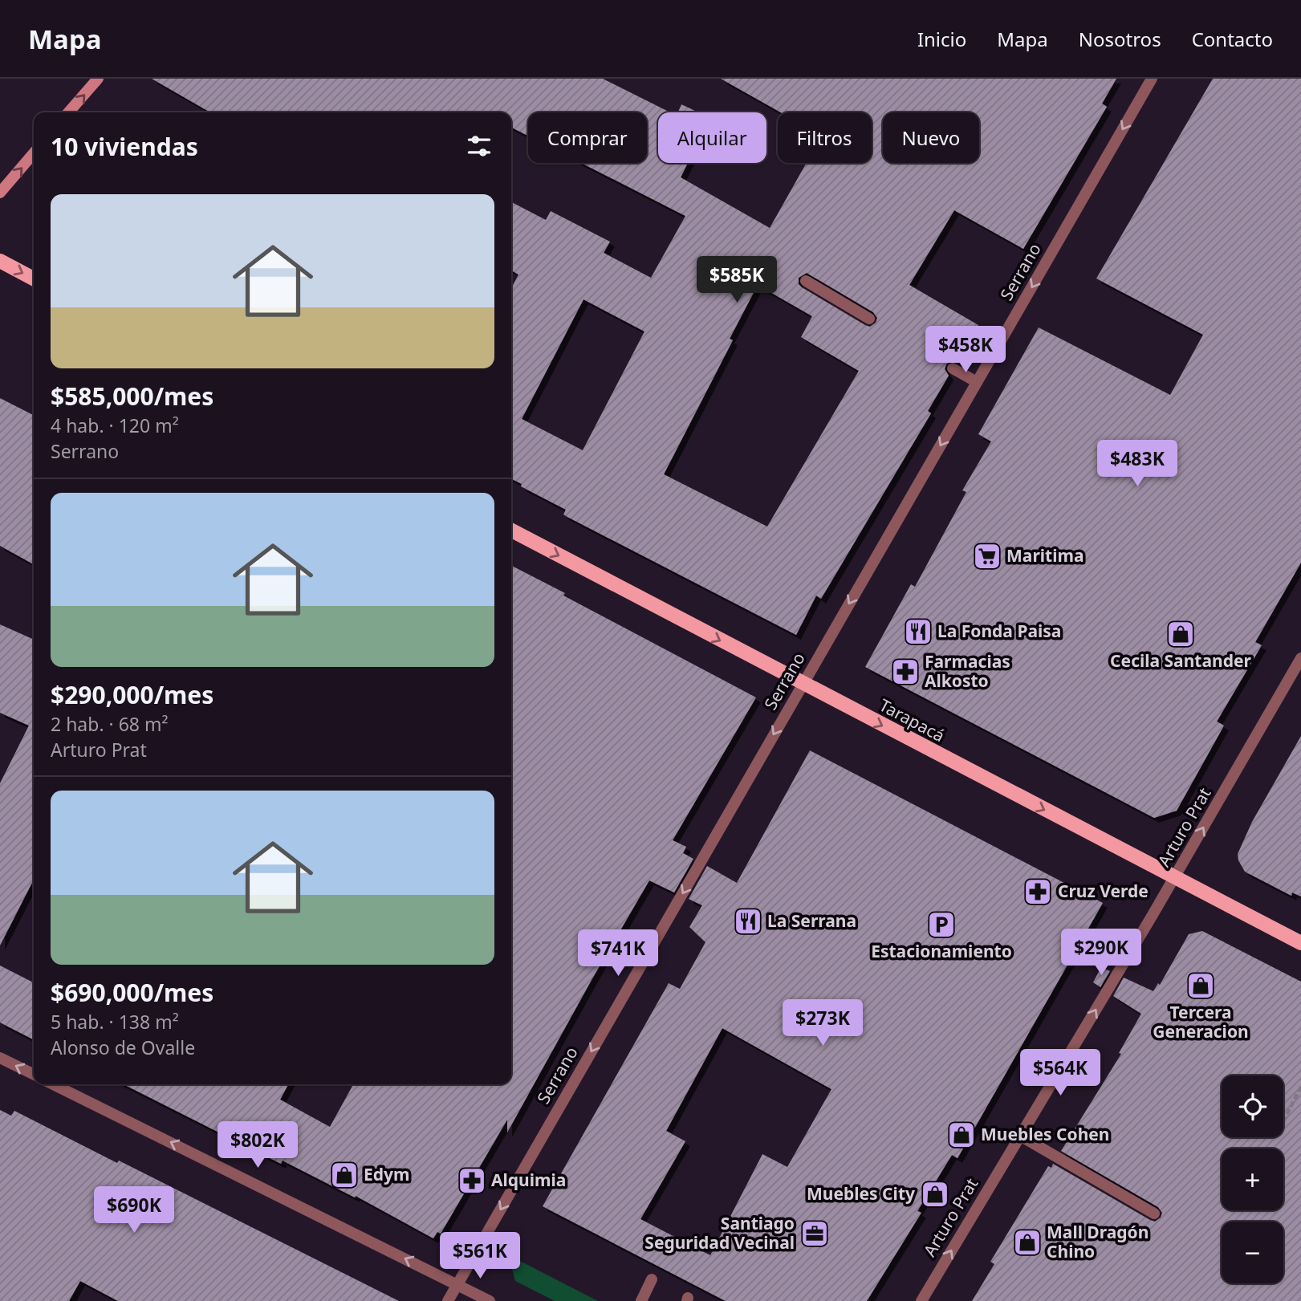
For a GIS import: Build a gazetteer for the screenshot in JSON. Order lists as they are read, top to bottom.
{
  "streets": {
    "main road": ["Tarapacá"],
    "street": ["Serrano", "Arturo Prat"]
  },
  "crossings": [
    ["Serrano", "Tarapacá"],
    ["Tarapacá", "Arturo Prat"]
  ],
  "one_way": ["Serrano", "Tarapacá", "Arturo Prat"],
  "places": {
    "supermarket": ["Maritima"],
    "restaurant": ["La Fonda Paisa", "La Serrana"],
    "shop": [
      "Cecila Santander",
      "Tercera Generacion",
      "Muebles Cohen",
      "Edym",
      "Muebles City",
      "Mall Dragón Chino"
    ],
    "pharmacy": ["Farmacias Alkosto", "Cruz Verde", "Alquimia"],
    "parking": ["Estacionamiento"],
    "office": ["Santiago Seguridad Vecinal"]
  },
  "page": {
    "header": "Mapa",
    "nav": [
      "Inicio",
      "Mapa",
      "Nosotros",
      "Contacto"
    ],
    "chip": [
      "Comprar",
      "Alquilar",
      "Filtros",
      "Nuevo"
    ],
    "heading": "10 viviendas",
    "list": [
      {
        "name": "$585,000/mes",
        "note": "4 hab. · 120 m² · Serrano"
      },
      {
        "name": "$290,000/mes",
        "note": "2 hab. · 68 m² · Arturo Prat"
      },
      {
        "name": "$690,000/mes",
        "note": "5 hab. · 138 m² · Alonso de Ovalle"
      }
    ],
    "price": [
      "$585K",
      "$458K",
      "$483K",
      "$290K",
      "$741K",
      "$273K",
      "$564K",
      "$802K",
      "$690K",
      "$561K"
    ],
    "map_buttons": ["+", "−"]
  }
}
